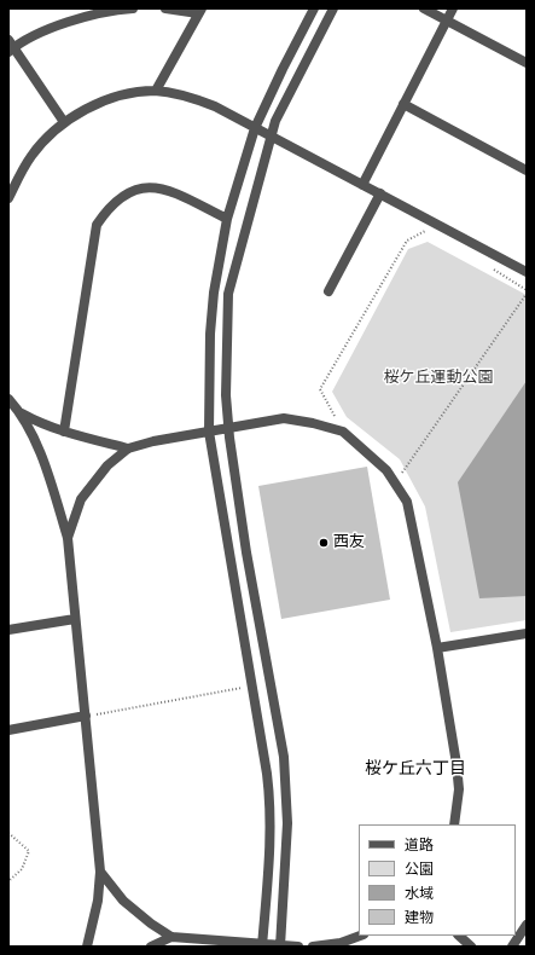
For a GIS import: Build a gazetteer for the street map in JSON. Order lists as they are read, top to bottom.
{
  "districts": ["桜ケ丘六丁目"],
  "parks": ["桜ケ丘運動公園"],
  "places": ["西友"],
  "legend": [
    "道路",
    "公園",
    "水域",
    "建物"
  ]
}
